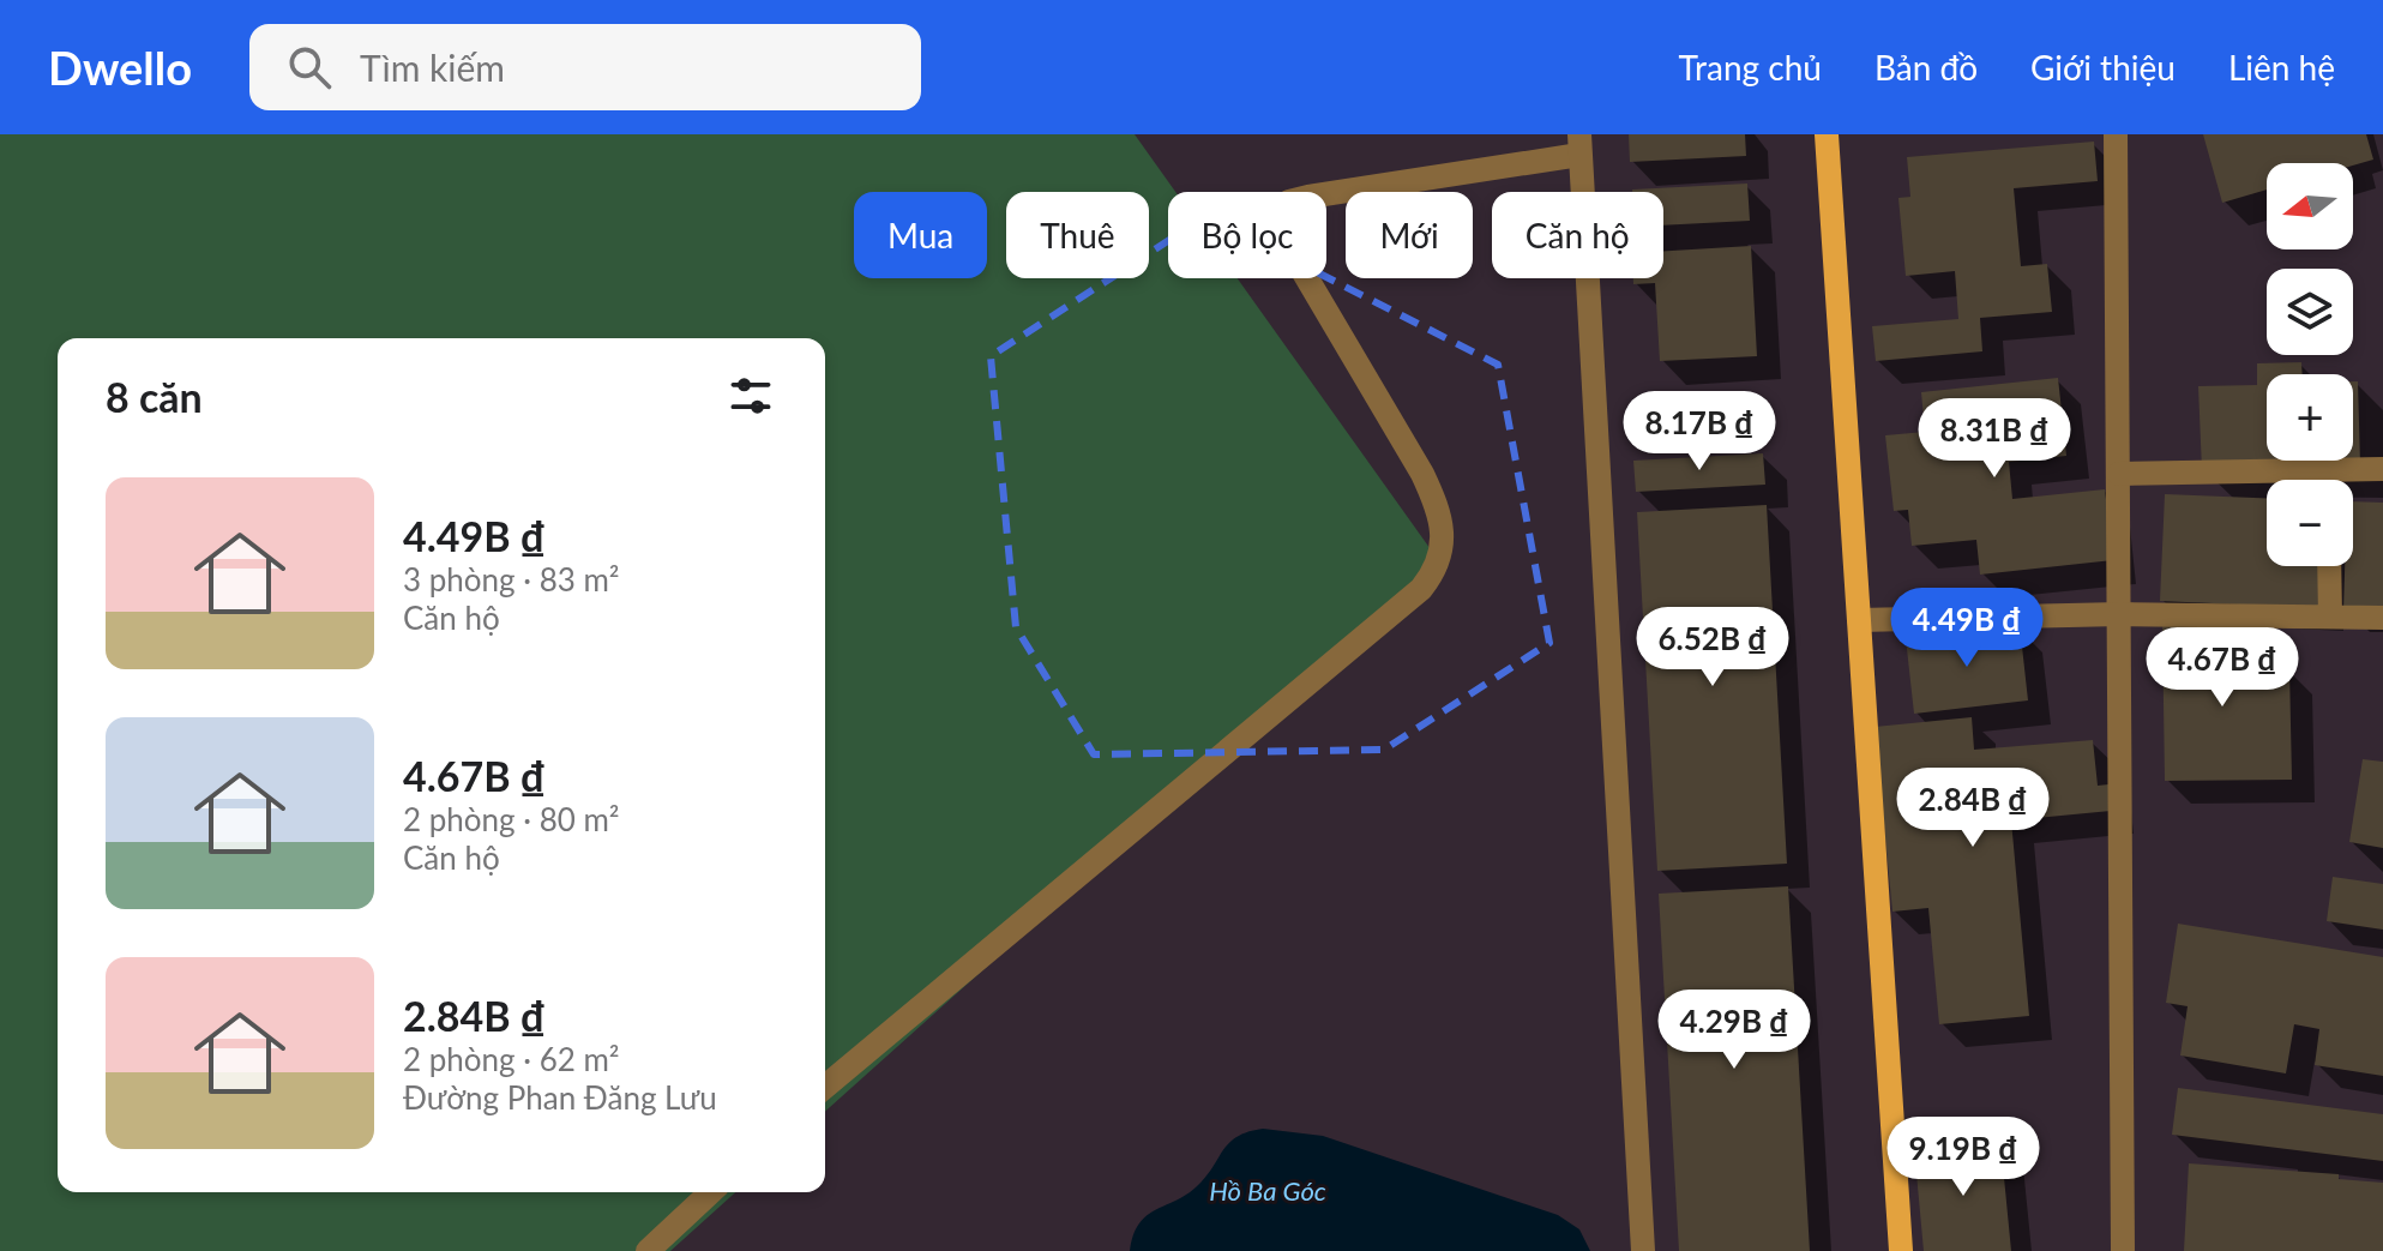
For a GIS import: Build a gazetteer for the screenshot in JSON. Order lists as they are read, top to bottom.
{
  "water": ["Hồ Ba Góc"],
  "north": "left",
  "page": {
    "header": "Dwello",
    "search": "Tìm kiếm",
    "nav": [
      "Trang chủ",
      "Bản đồ",
      "Giới thiệu",
      "Liên hệ"
    ],
    "map_buttons": ["+", "−"],
    "chip": [
      "Mua",
      "Thuê",
      "Bộ lọc",
      "Mới",
      "Căn hộ"
    ],
    "heading": "8 căn",
    "price": [
      "8.17B ₫",
      "8.31B ₫",
      "4.49B ₫",
      "6.52B ₫",
      "4.67B ₫",
      "2.84B ₫",
      "4.29B ₫",
      "9.19B ₫"
    ],
    "list": [
      {
        "name": "4.49B ₫",
        "note": "3 phòng · 83 m² · Căn hộ"
      },
      {
        "name": "4.67B ₫",
        "note": "2 phòng · 80 m² · Căn hộ"
      },
      {
        "name": "2.84B ₫",
        "note": "2 phòng · 62 m² · Đường Phan Đăng Lưu"
      }
    ]
  }
}
